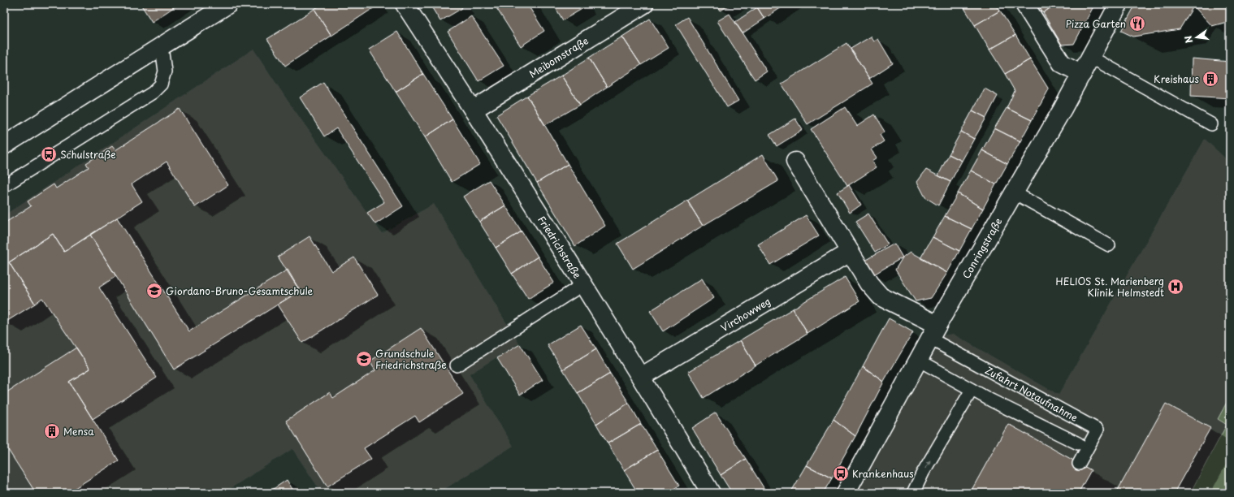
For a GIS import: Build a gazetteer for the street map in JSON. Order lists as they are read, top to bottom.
{
  "streets": {
    "street": [
      "Meibomstraße",
      "Friedrichstraße",
      "Conringstraße",
      "Virchowweg"
    ],
    "lane": ["Zufahrt Notaufnahme"]
  },
  "crossings": [
    ["Meibomstraße", "Friedrichstraße"],
    ["Friedrichstraße", "Virchowweg"],
    ["Conringstraße", "Zufahrt Notaufnahme"]
  ],
  "places": {
    "restaurant": ["Pizza Garten"],
    "building": ["Kreishaus", "Mensa"],
    "bus stop": ["Schulstraße", "Krankenhaus"],
    "hospital": ["HELIOS St. Marienberg Klinik Helmstedt"],
    "school or university": ["Giordano-Bruno-Gesamtschule", "Grundschule Friedrichstraße"]
  },
  "north": "left"
}
